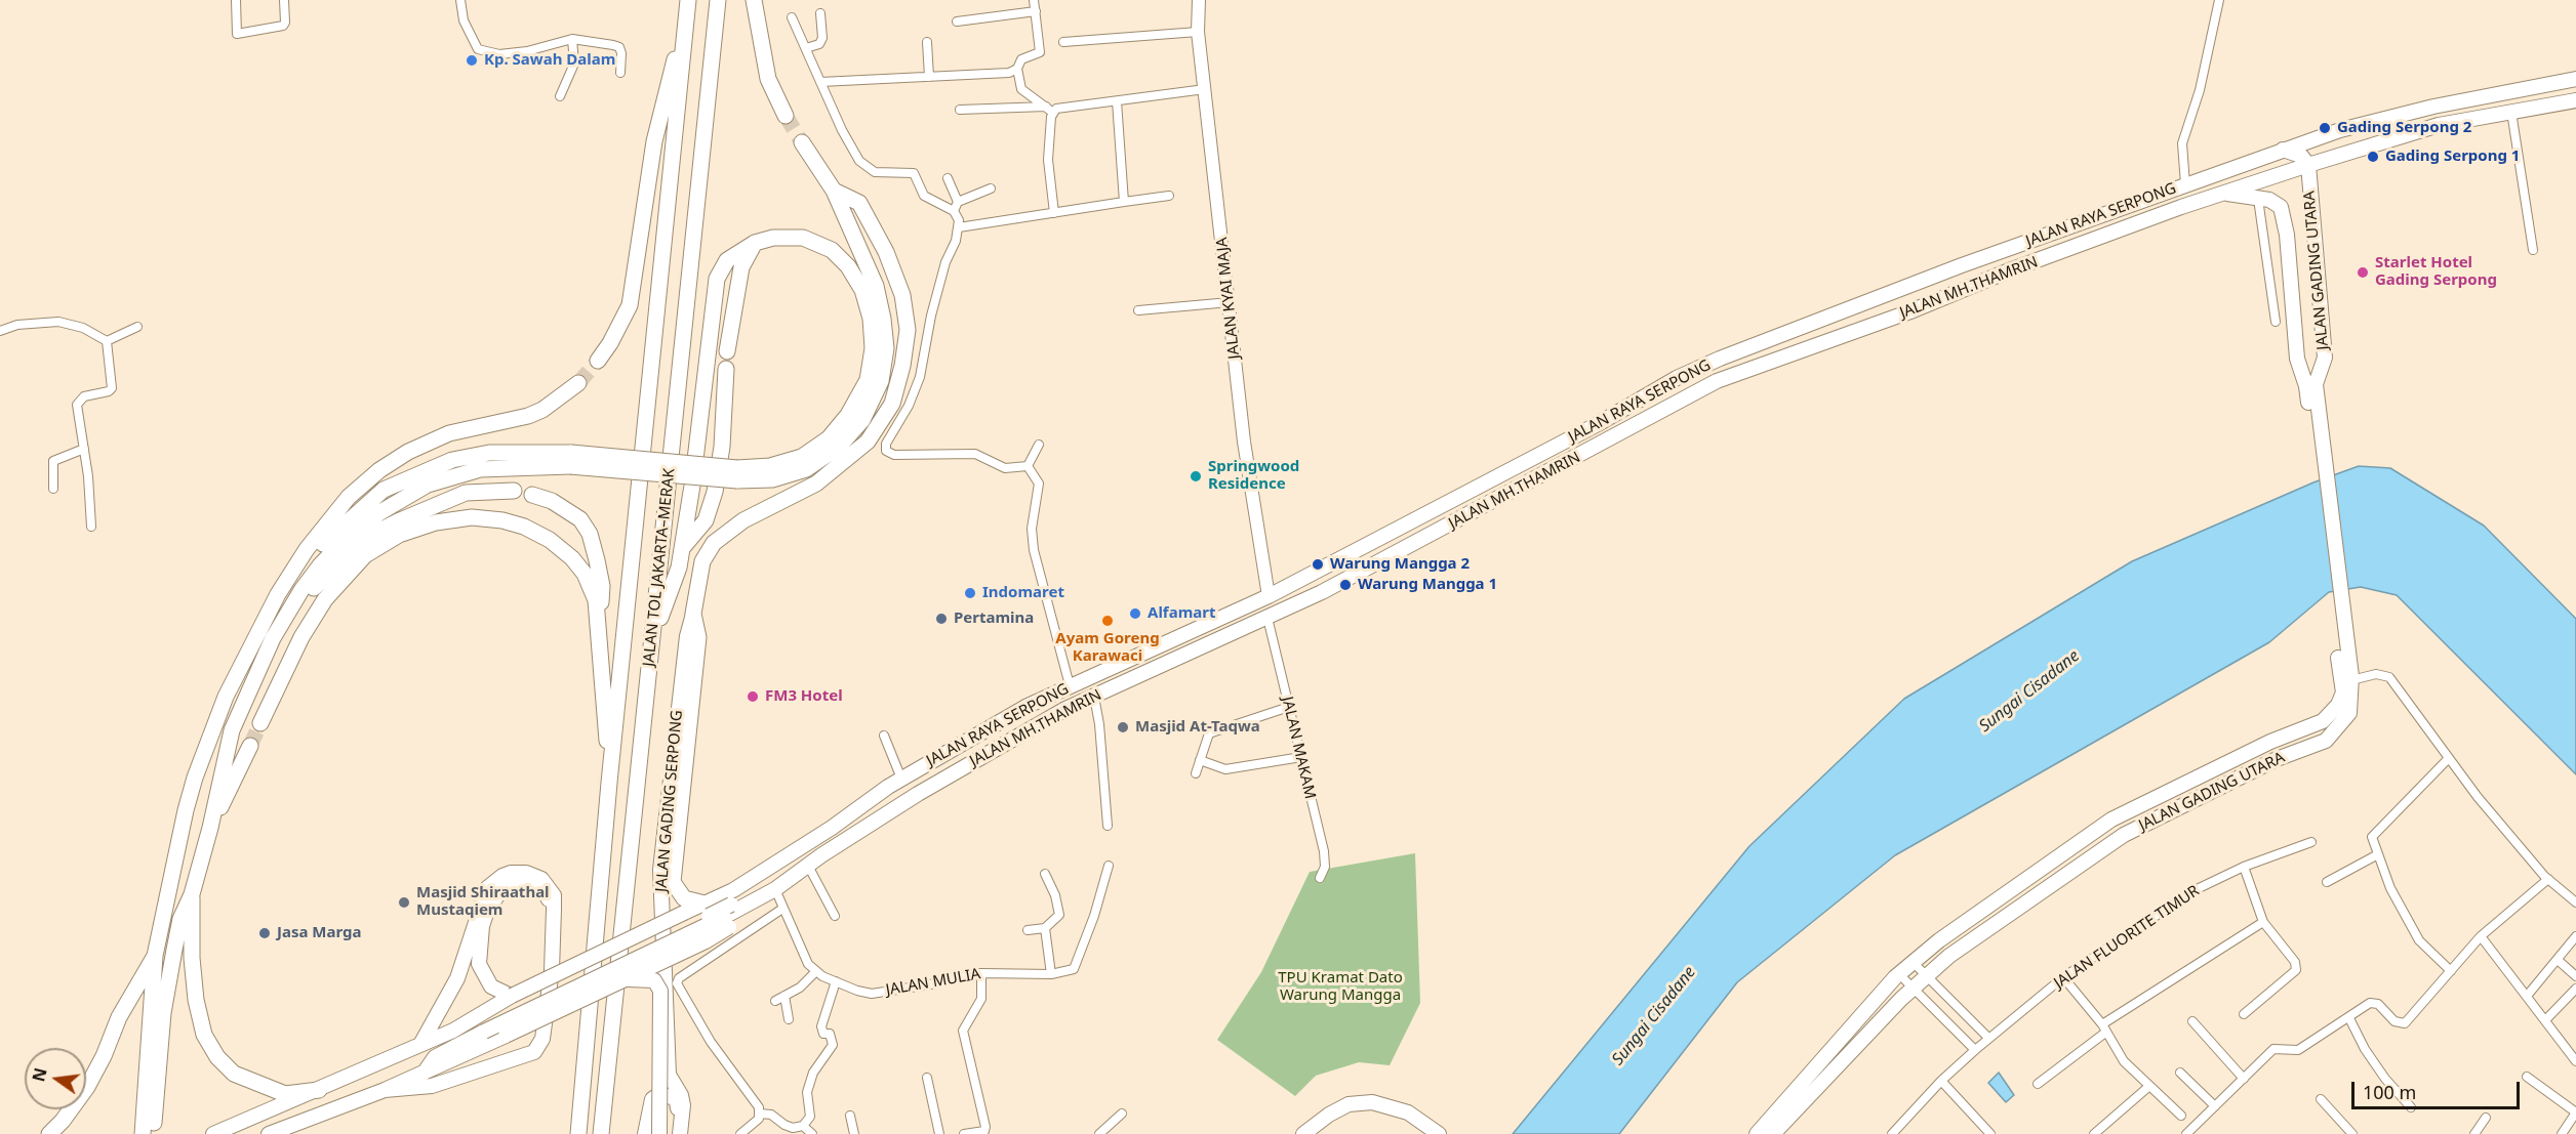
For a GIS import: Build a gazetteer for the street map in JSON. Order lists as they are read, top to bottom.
{
  "streets": {
    "highway": ["JALAN TOL JAKARTA–MERAK"],
    "main road": [
      "JALAN RAYA SERPONG",
      "JALAN GADING UTARA",
      "JALAN MH.THAMRIN",
      "JALAN KYAI MAJA",
      "JALAN GADING SERPONG"
    ],
    "street": ["JALAN MAKAM", "JALAN FLUORITE TIMUR", "JALAN MULIA"]
  },
  "crossings": [
    ["JALAN RAYA SERPONG", "JALAN KYAI MAJA"],
    ["JALAN GADING UTARA", "JALAN MH.THAMRIN"],
    ["JALAN MH.THAMRIN", "JALAN MAKAM"]
  ],
  "water": ["Sungai Cisadane"],
  "parks": ["TPU Kramat Dato Warung Mangga"],
  "places": [
    "Kp. Sawah Dalam",
    "Gading Serpong 2",
    "Gading Serpong 1",
    "Starlet Hotel Gading Serpong",
    "Springwood Residence",
    "Warung Mangga 2",
    "Warung Mangga 1",
    "Indomaret",
    "Alfamart",
    "Pertamina",
    "Ayam Goreng Karawaci",
    "FM3 Hotel",
    "Masjid At-Taqwa",
    "Masjid Shiraathal Mustaqiem",
    "Jasa Marga"
  ],
  "scale_bar": "100 m",
  "north": "left"
}
